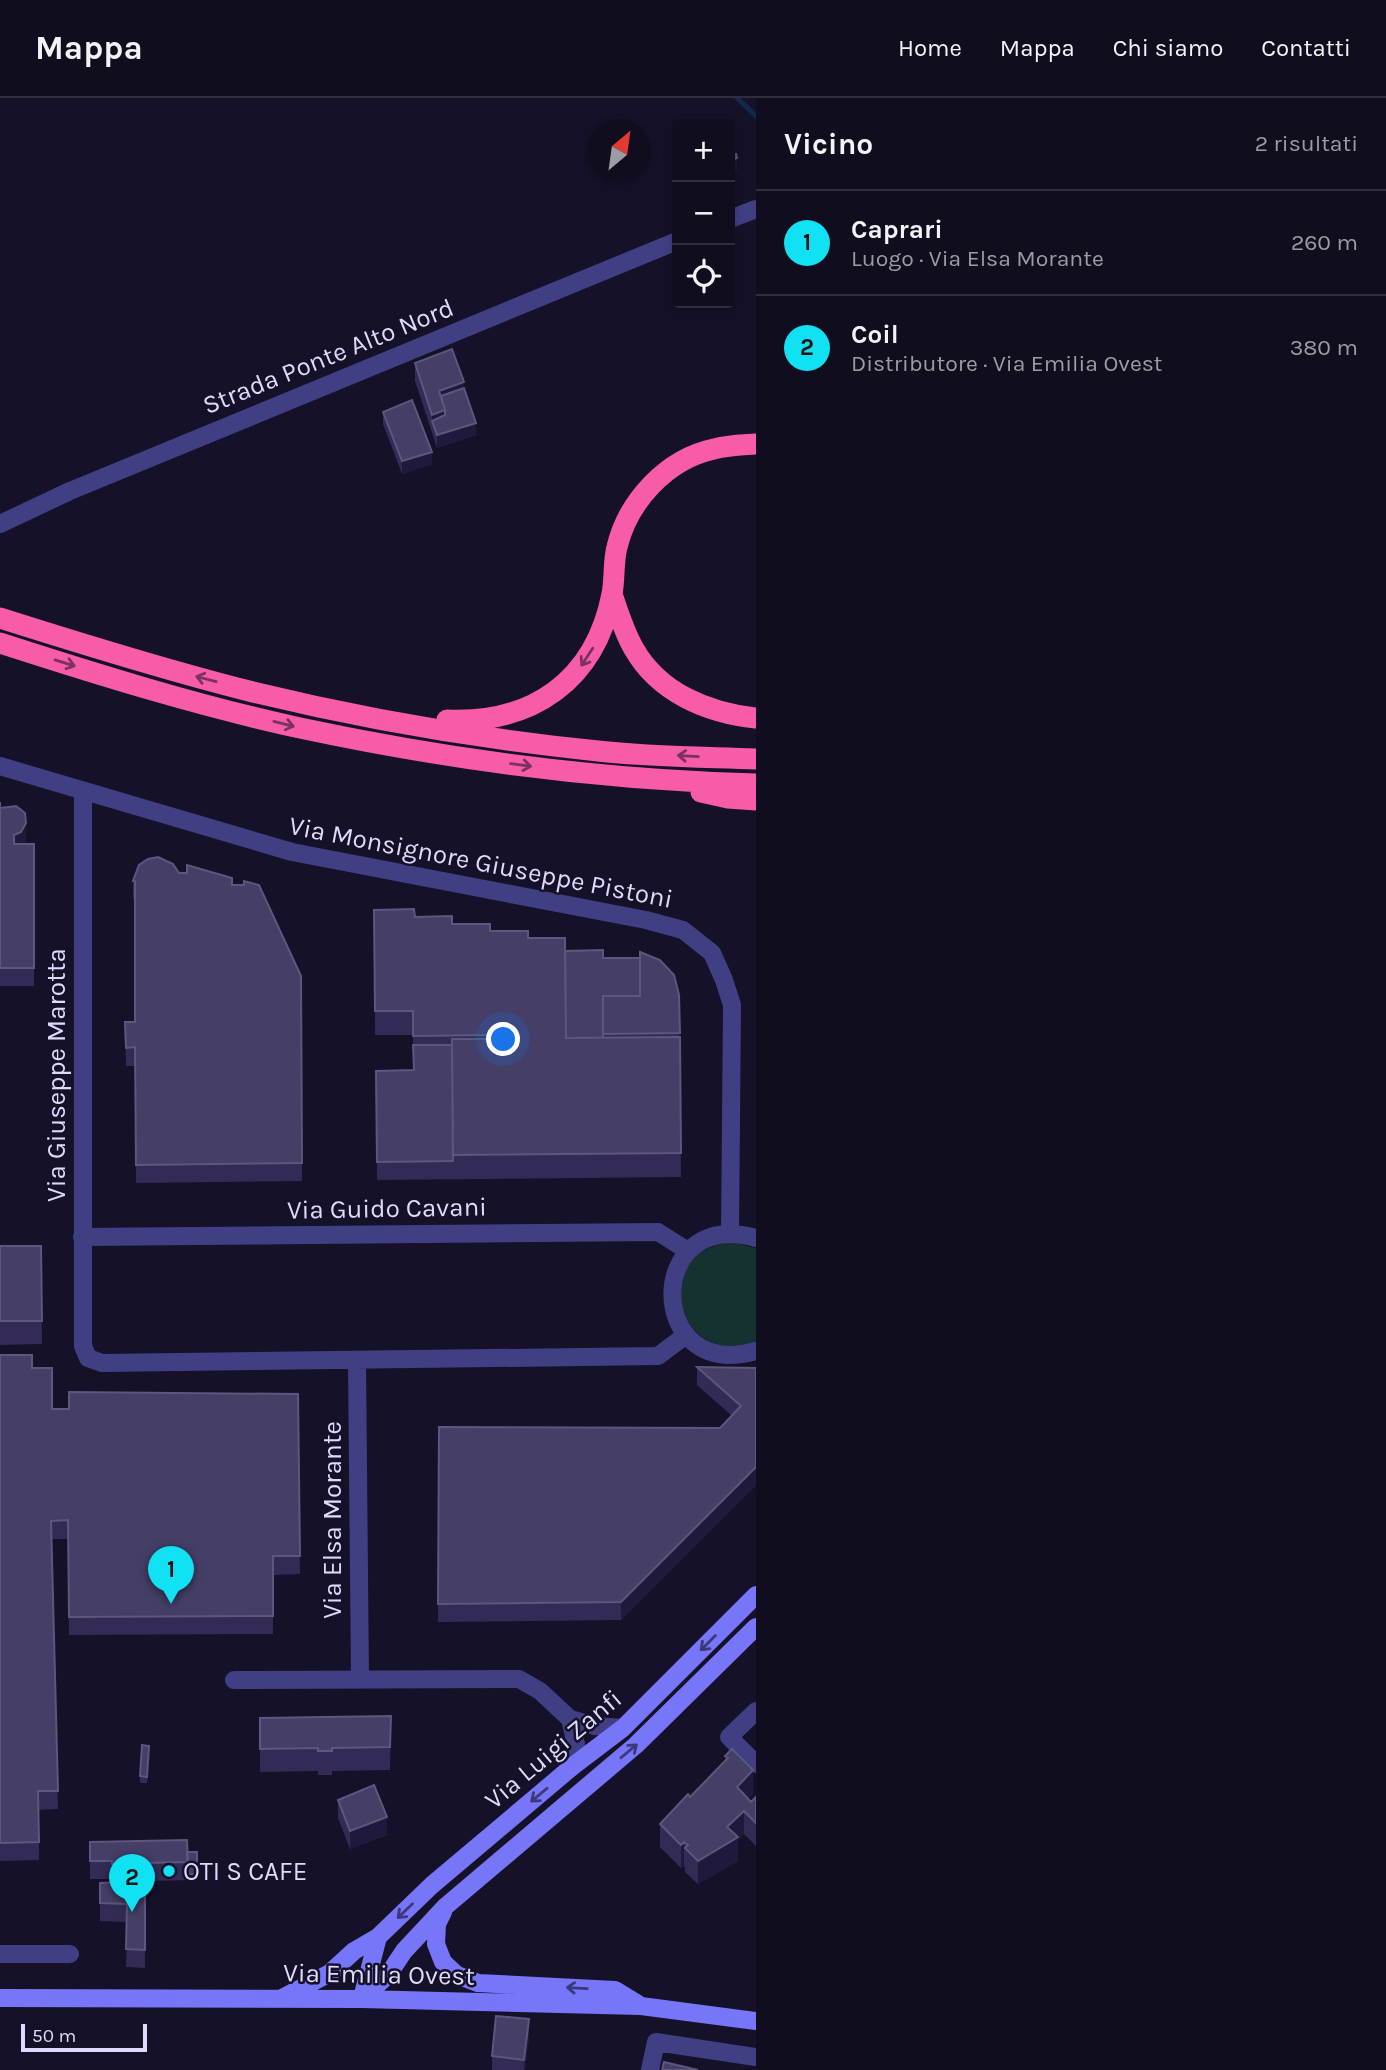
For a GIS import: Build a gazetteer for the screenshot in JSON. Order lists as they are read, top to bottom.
{
  "streets": {
    "street": [
      "Strada Ponte Alto Nord",
      "Via Monsignore Giuseppe Pistoni",
      "Via Giuseppe Marotta",
      "Via Guido Cavani",
      "Via Elsa Morante",
      "Via Luigi Zanfi",
      "Via Emilia Ovest"
    ]
  },
  "crossings": [
    ["Via Monsignore Giuseppe Pistoni", "Via Giuseppe Marotta"],
    ["Via Giuseppe Marotta", "Via Guido Cavani"],
    ["Via Giuseppe Marotta", "Via Elsa Morante"],
    ["Via Luigi Zanfi", "Via Emilia Ovest"]
  ],
  "places": ["OTI S CAFE"],
  "scale_bar": "50 m",
  "north": "top right",
  "page": {
    "header": "Mappa",
    "nav": [
      "Home",
      "Mappa",
      "Chi siamo",
      "Contatti"
    ],
    "heading": ["Vicino", "2 risultati"],
    "map_buttons": ["+", "−"],
    "list": [
      {
        "mark": "1",
        "name": "Caprari",
        "note": "Luogo · Via Elsa Morante",
        "value": "260 m"
      },
      {
        "mark": "2",
        "name": "Coil",
        "note": "Distributore · Via Emilia Ovest",
        "value": "380 m"
      }
    ],
    "pins": ["1", "2"],
    "scale": "50 m"
  }
}
